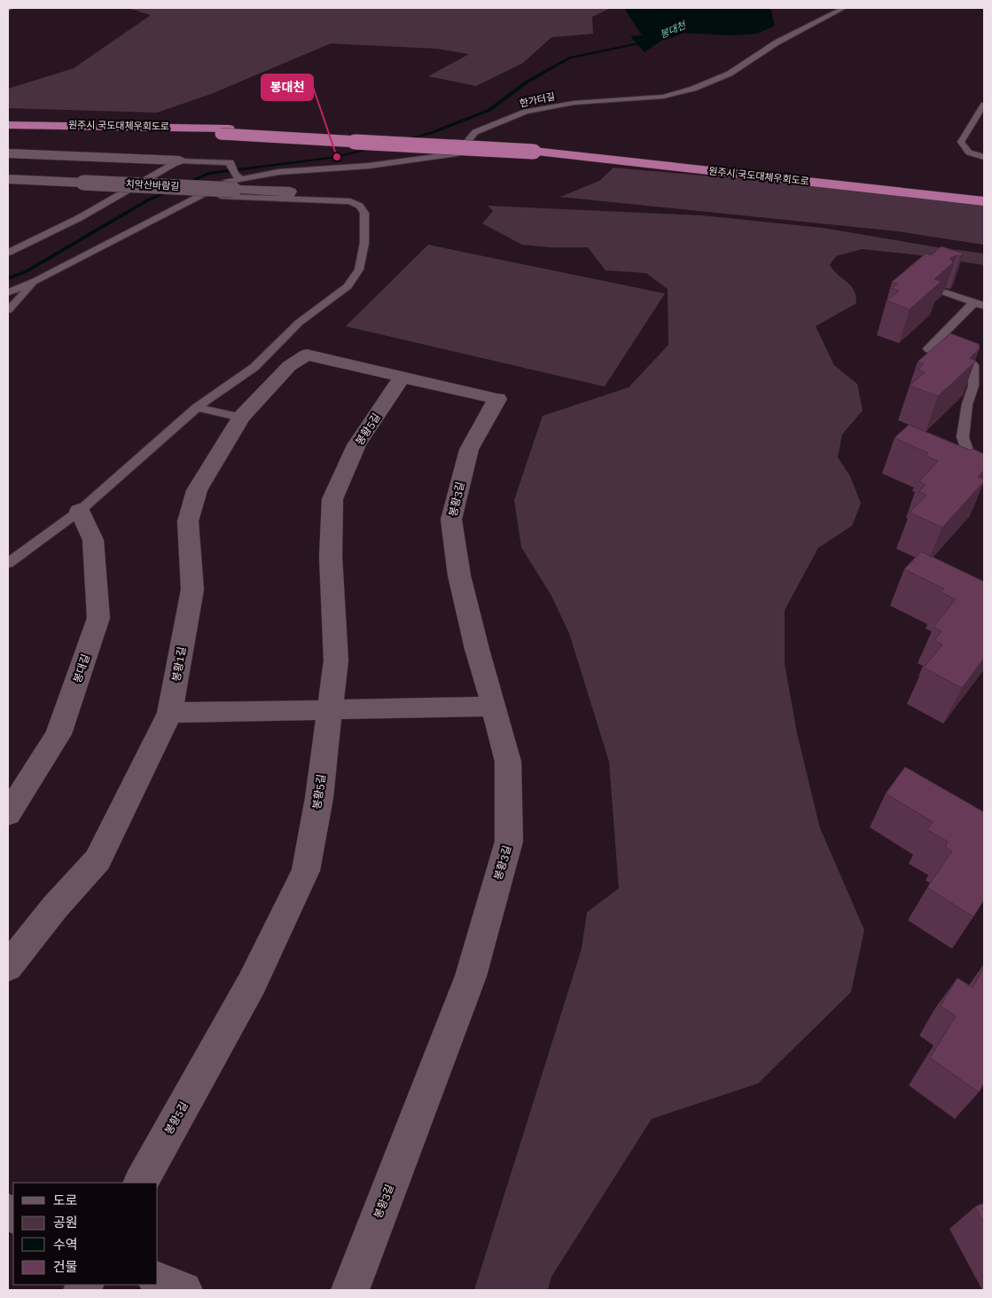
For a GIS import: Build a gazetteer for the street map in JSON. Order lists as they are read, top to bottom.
{
  "streets": {
    "highway": ["원주시 국도대체우회도로"],
    "street": [
      "치악산바람길",
      "봉황5길",
      "봉황3길",
      "봉황1길",
      "봉대길"
    ],
    "lane": ["한가터길"]
  },
  "crossings": [
    ["한가터길", "치악산바람길"],
    ["봉황5길", "봉황3길"],
    ["봉황5길", "봉황1길"],
    ["봉황3길", "봉황1길"]
  ],
  "water": ["봉대천"],
  "places": ["봉대천"],
  "legend": [
    "도로",
    "공원",
    "수역",
    "건물"
  ]
}
